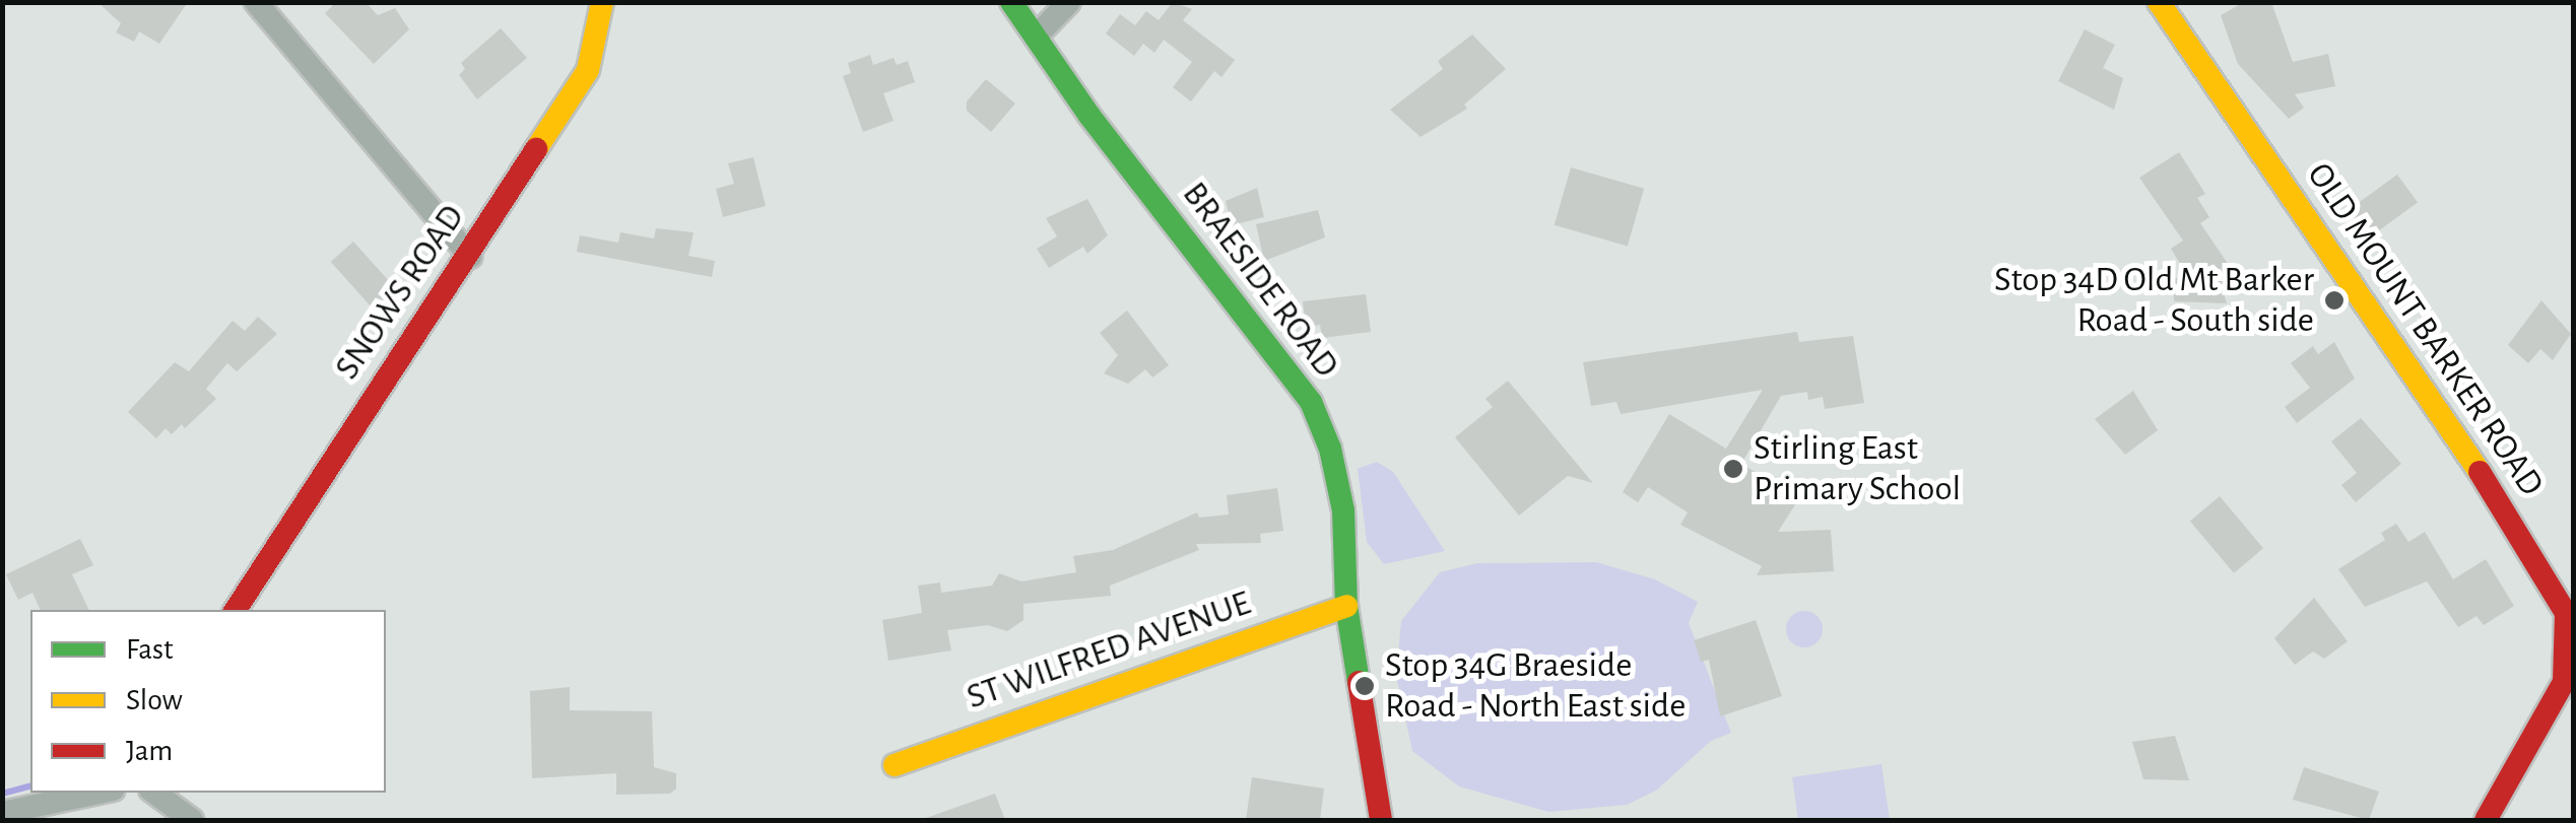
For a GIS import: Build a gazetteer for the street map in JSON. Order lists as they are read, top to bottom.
{
  "streets": {
    "street": [
      "BRAESIDE ROAD",
      "SNOWS ROAD",
      "OLD MOUNT BARKER ROAD",
      "ST WILFRED AVENUE"
    ]
  },
  "crossings": [
    ["BRAESIDE ROAD", "ST WILFRED AVENUE"]
  ],
  "places": ["Stop 34D Old Mt Barker Road - South side", "Stirling East Primary School", "Stop 34G Braeside Road - North East side"],
  "legend": ["Fast", "Slow", "Jam"]
}
